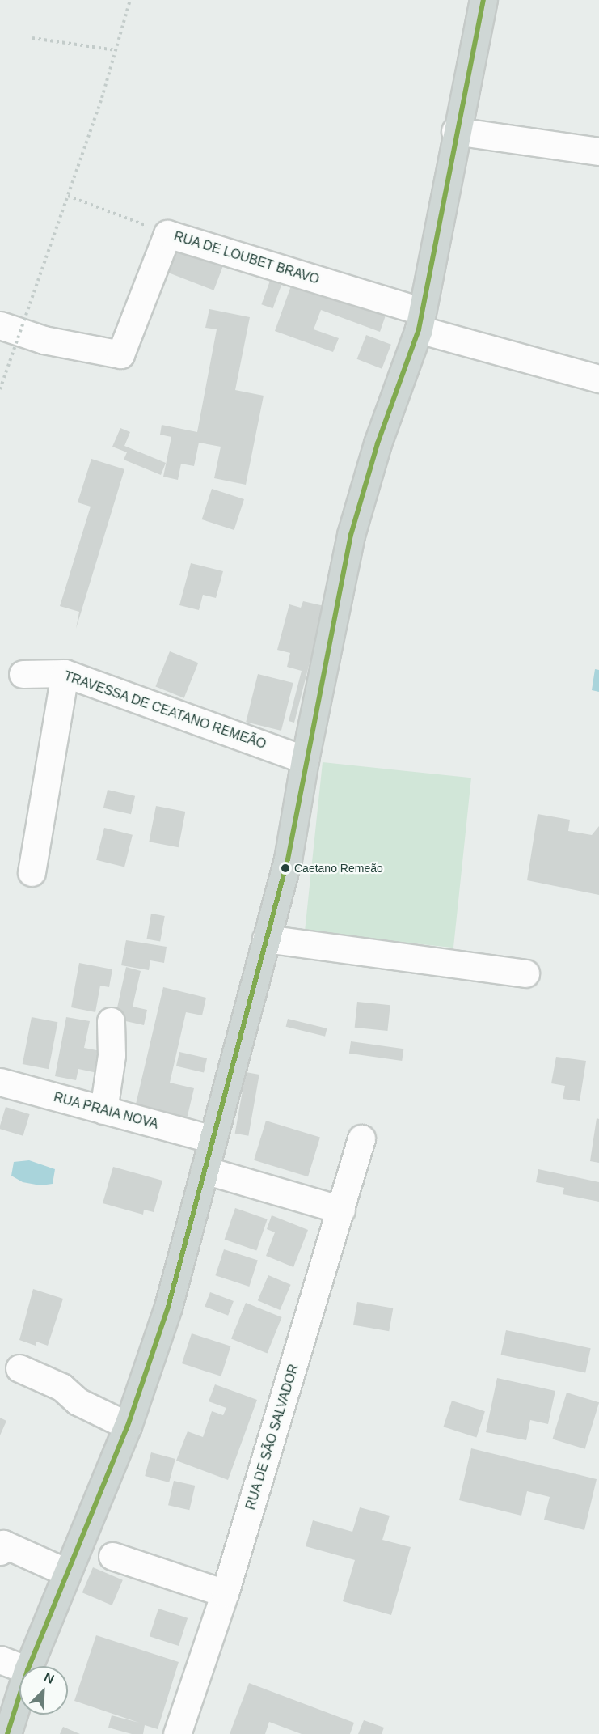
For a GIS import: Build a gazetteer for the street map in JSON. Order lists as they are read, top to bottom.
{
  "streets": {
    "street": [
      "RUA DE LOUBET BRAVO",
      "TRAVESSA DE CEATANO REMEÃO",
      "RUA PRAIA NOVA",
      "RUA DE SÃO SALVADOR"
    ]
  },
  "places": ["Caetano Remeão"],
  "north": "top right"
}
